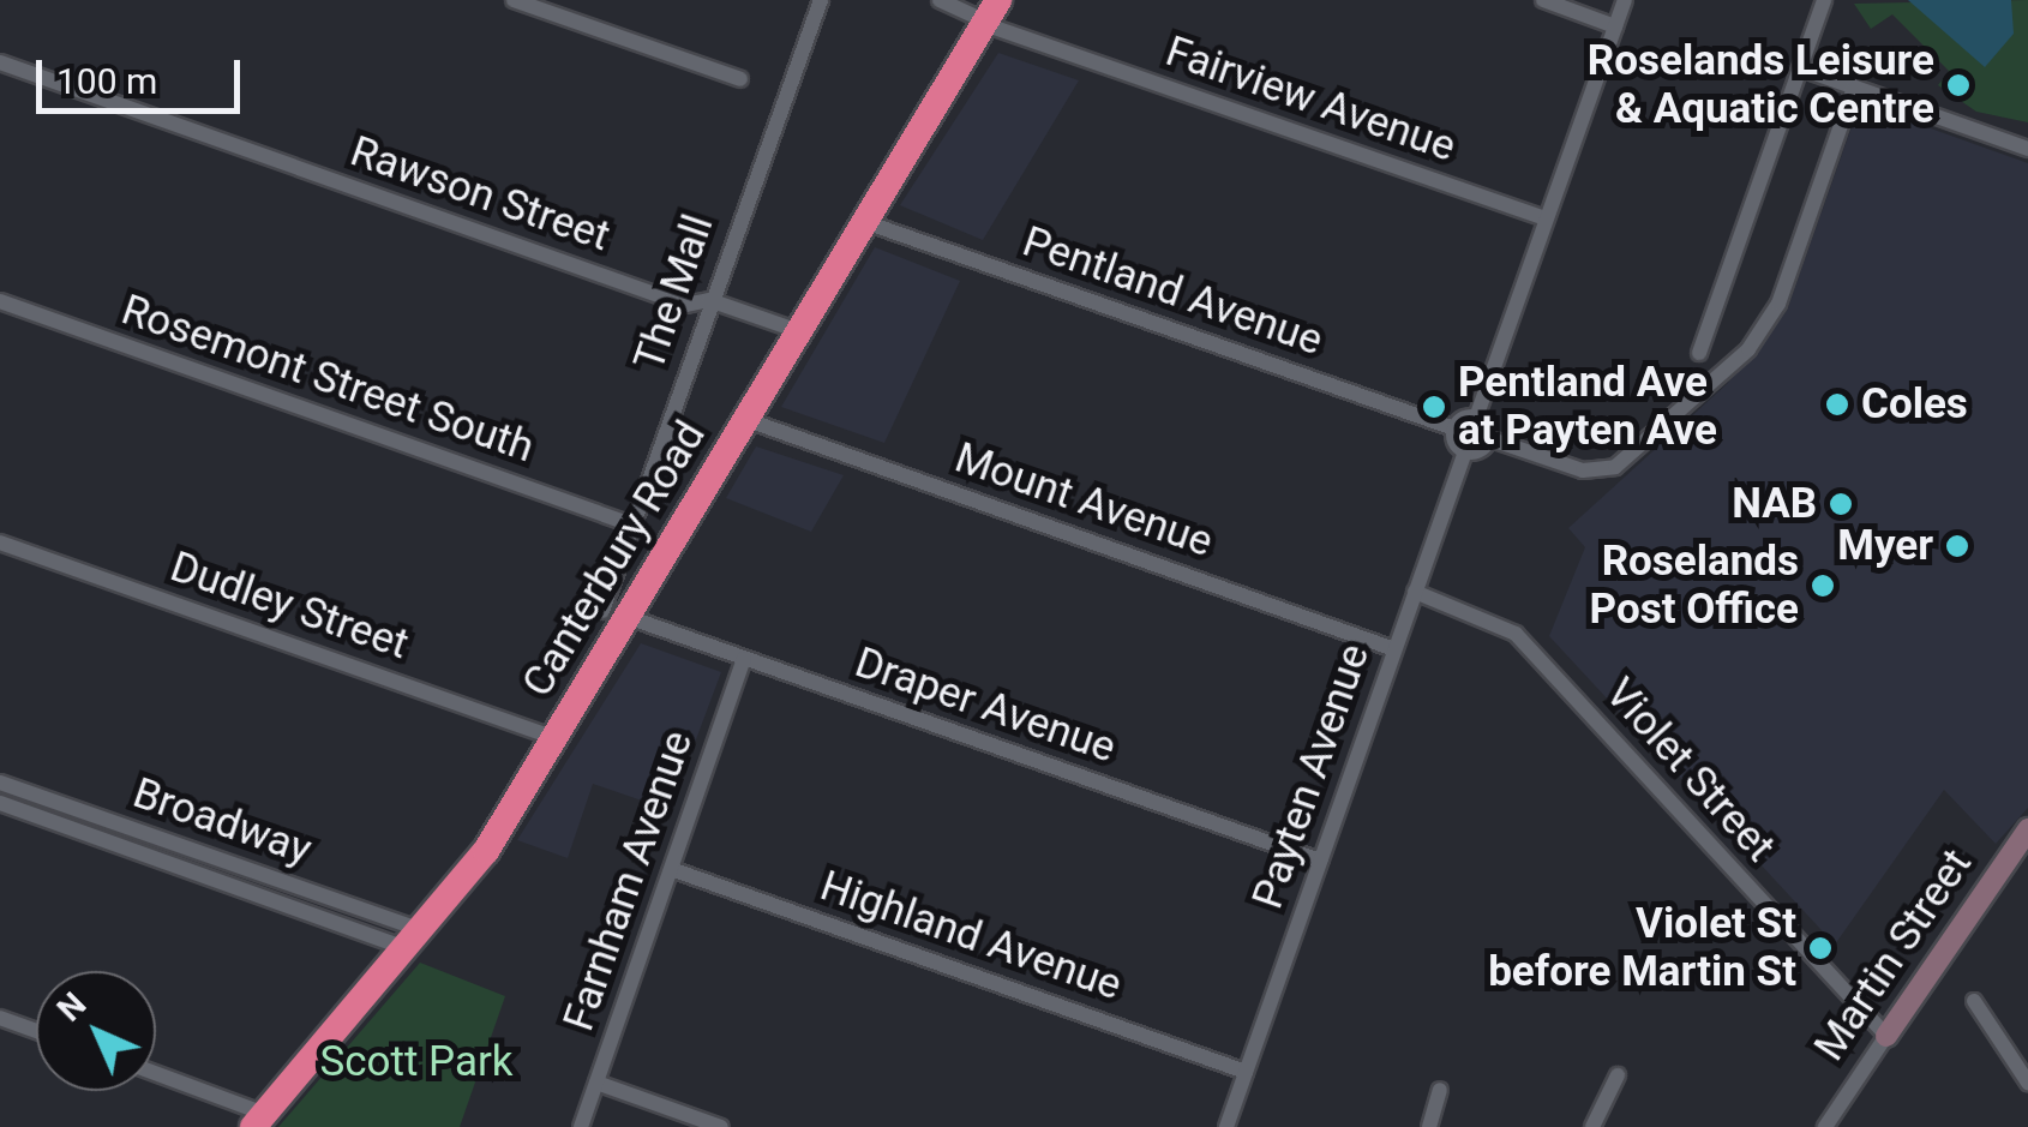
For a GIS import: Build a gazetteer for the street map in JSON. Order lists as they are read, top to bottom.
{
  "streets": {
    "highway": ["Canterbury Road"],
    "street": [
      "Fairview Avenue",
      "Rawson Street",
      "Pentland Avenue",
      "The Mall",
      "Rosemont Street South",
      "Mount Avenue",
      "Dudley Street",
      "Draper Avenue",
      "Violet Street",
      "Payten Avenue",
      "Broadway",
      "Farnham Avenue",
      "Highland Avenue",
      "Martin Street"
    ]
  },
  "crossings": [
    ["Fairview Avenue", "Canterbury Road"],
    ["Rawson Street", "The Mall"],
    ["Rawson Street", "Canterbury Road"],
    ["Pentland Avenue", "Canterbury Road"],
    ["The Mall", "Rosemont Street South"],
    ["The Mall", "Canterbury Road"],
    ["The Mall", "Draper Avenue"],
    ["Mount Avenue", "Canterbury Road"],
    ["Mount Avenue", "Payten Avenue"],
    ["Canterbury Road", "Dudley Street"],
    ["Canterbury Road", "Draper Avenue"],
    ["Canterbury Road", "Broadway"],
    ["Draper Avenue", "Payten Avenue"],
    ["Draper Avenue", "Farnham Avenue"],
    ["Violet Street", "Payten Avenue"],
    ["Violet Street", "Martin Street"],
    ["Payten Avenue", "Highland Avenue"],
    ["Farnham Avenue", "Highland Avenue"]
  ],
  "parks": ["Scott Park"],
  "places": [
    "Roselands Leisure & Aquatic Centre",
    "Coles",
    "Pentland Ave at Payten Ave",
    "NAB",
    "Myer",
    "Roselands Post Office",
    "Violet St before Martin St"
  ],
  "scale_bar": "100 m",
  "north": "top left"
}
